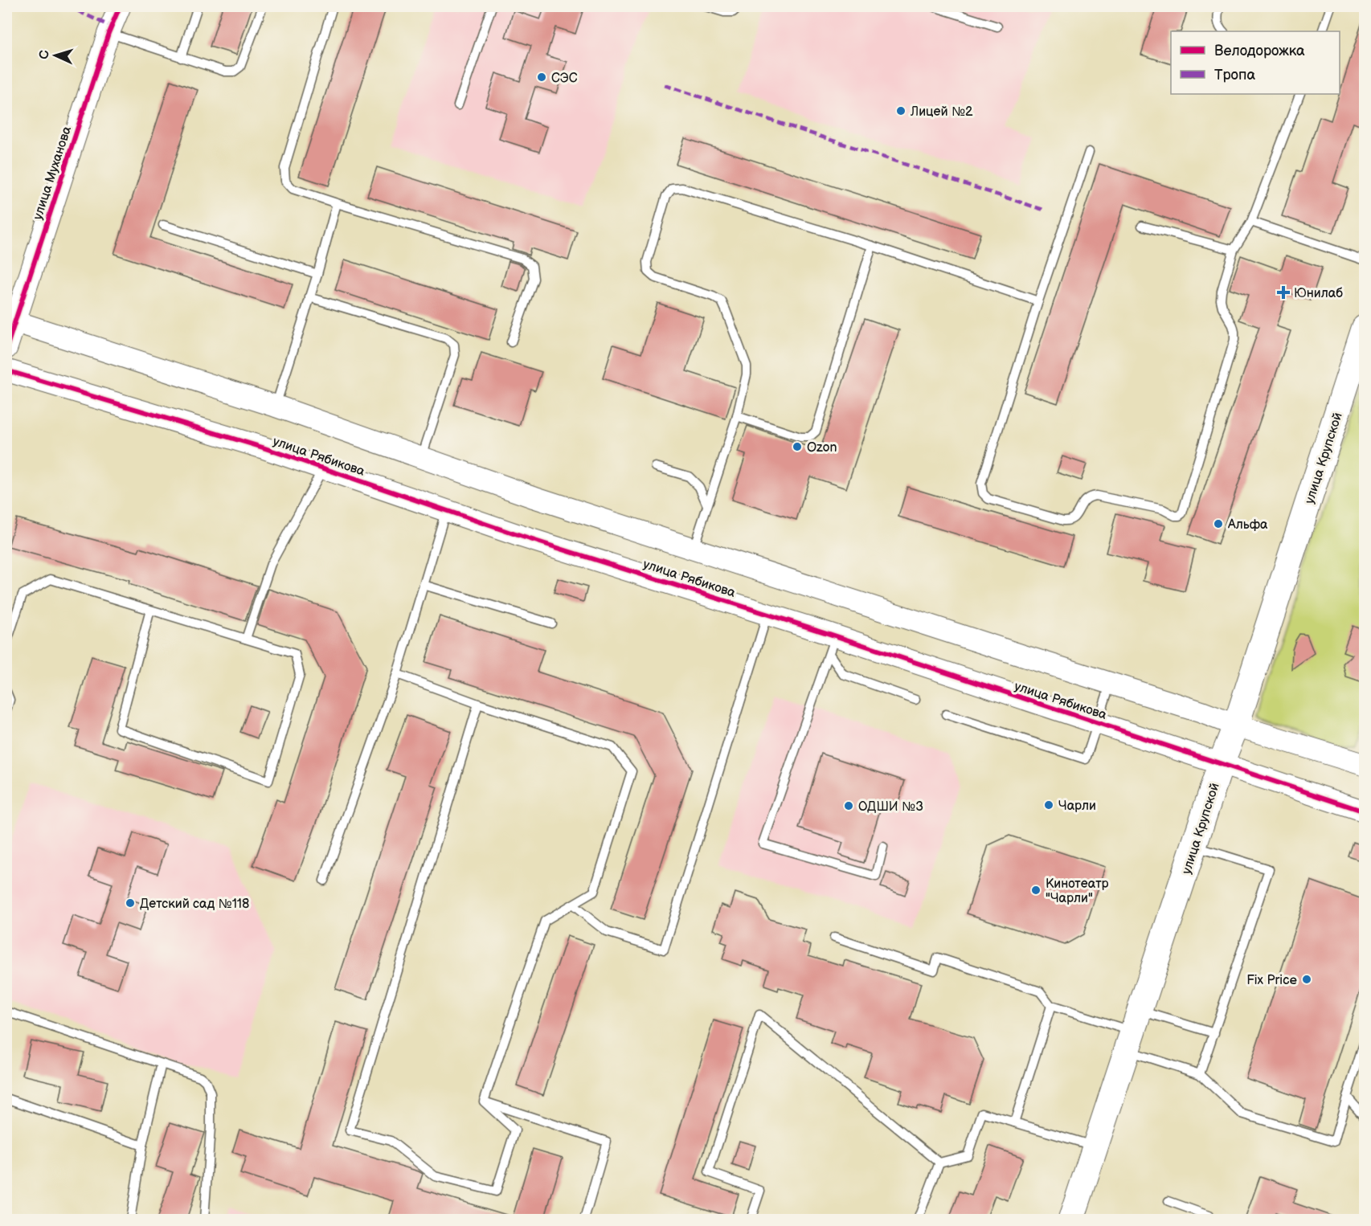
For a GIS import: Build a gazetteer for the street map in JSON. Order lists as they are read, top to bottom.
{
  "streets": {
    "main road": ["улица Крупской"],
    "street": ["улица Муханова", "улица Рябикова"]
  },
  "crossings": [
    ["улица Рябикова", "улица Крупской"]
  ],
  "places": {
    "other": [
      "СЭС",
      "Лицей №2",
      "Ozon",
      "Альфа",
      "Чарли",
      "ОДШИ №3",
      "Кинотеатр \"Чарли\"",
      "Детский сад №118",
      "Fix Price"
    ],
    "health": ["Юнилаб"]
  },
  "legend": ["Велодорожка", "Тропа"],
  "north": "left"
}
